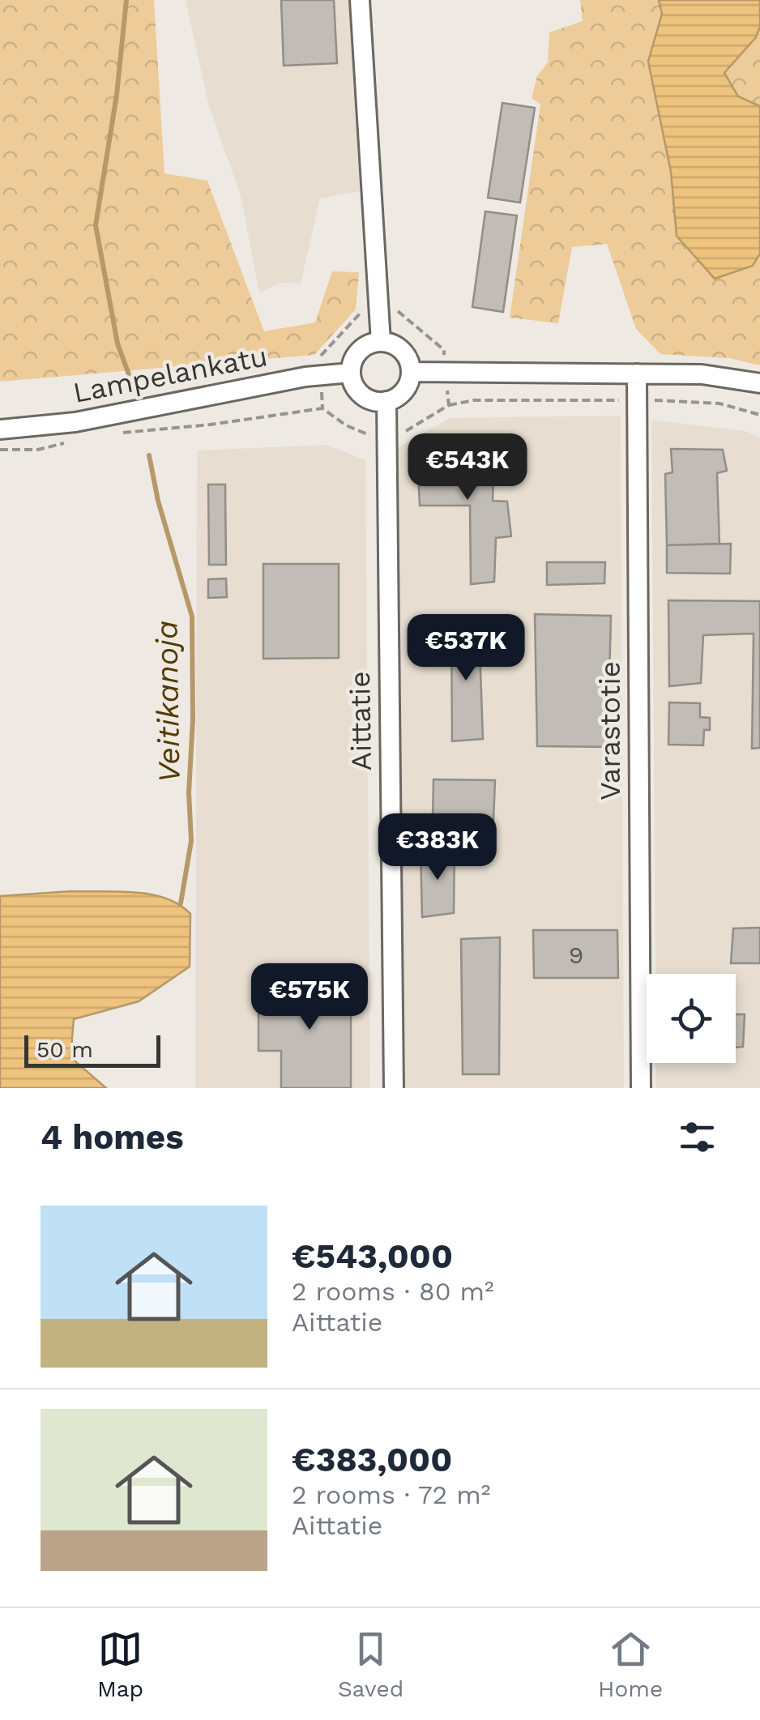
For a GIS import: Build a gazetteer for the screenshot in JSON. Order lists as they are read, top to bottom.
{
  "streets": {
    "street": ["Lampelankatu", "Aittatie", "Varastotie"]
  },
  "crossings": [
    ["Lampelankatu", "Aittatie"]
  ],
  "water": ["Veitikanoja"],
  "house_numbers": ["9"],
  "scale_bar": "50 m",
  "page": {
    "price": [
      "€543K",
      "€537K",
      "€383K",
      "€575K"
    ],
    "scale": "50 m",
    "heading": "4 homes",
    "list": [
      {
        "name": "€543,000",
        "note": "2 rooms · 80 m² · Aittatie"
      },
      {
        "name": "€383,000",
        "note": "2 rooms · 72 m² · Aittatie"
      }
    ],
    "tabs": ["Map", "Saved", "Home"]
  }
}
